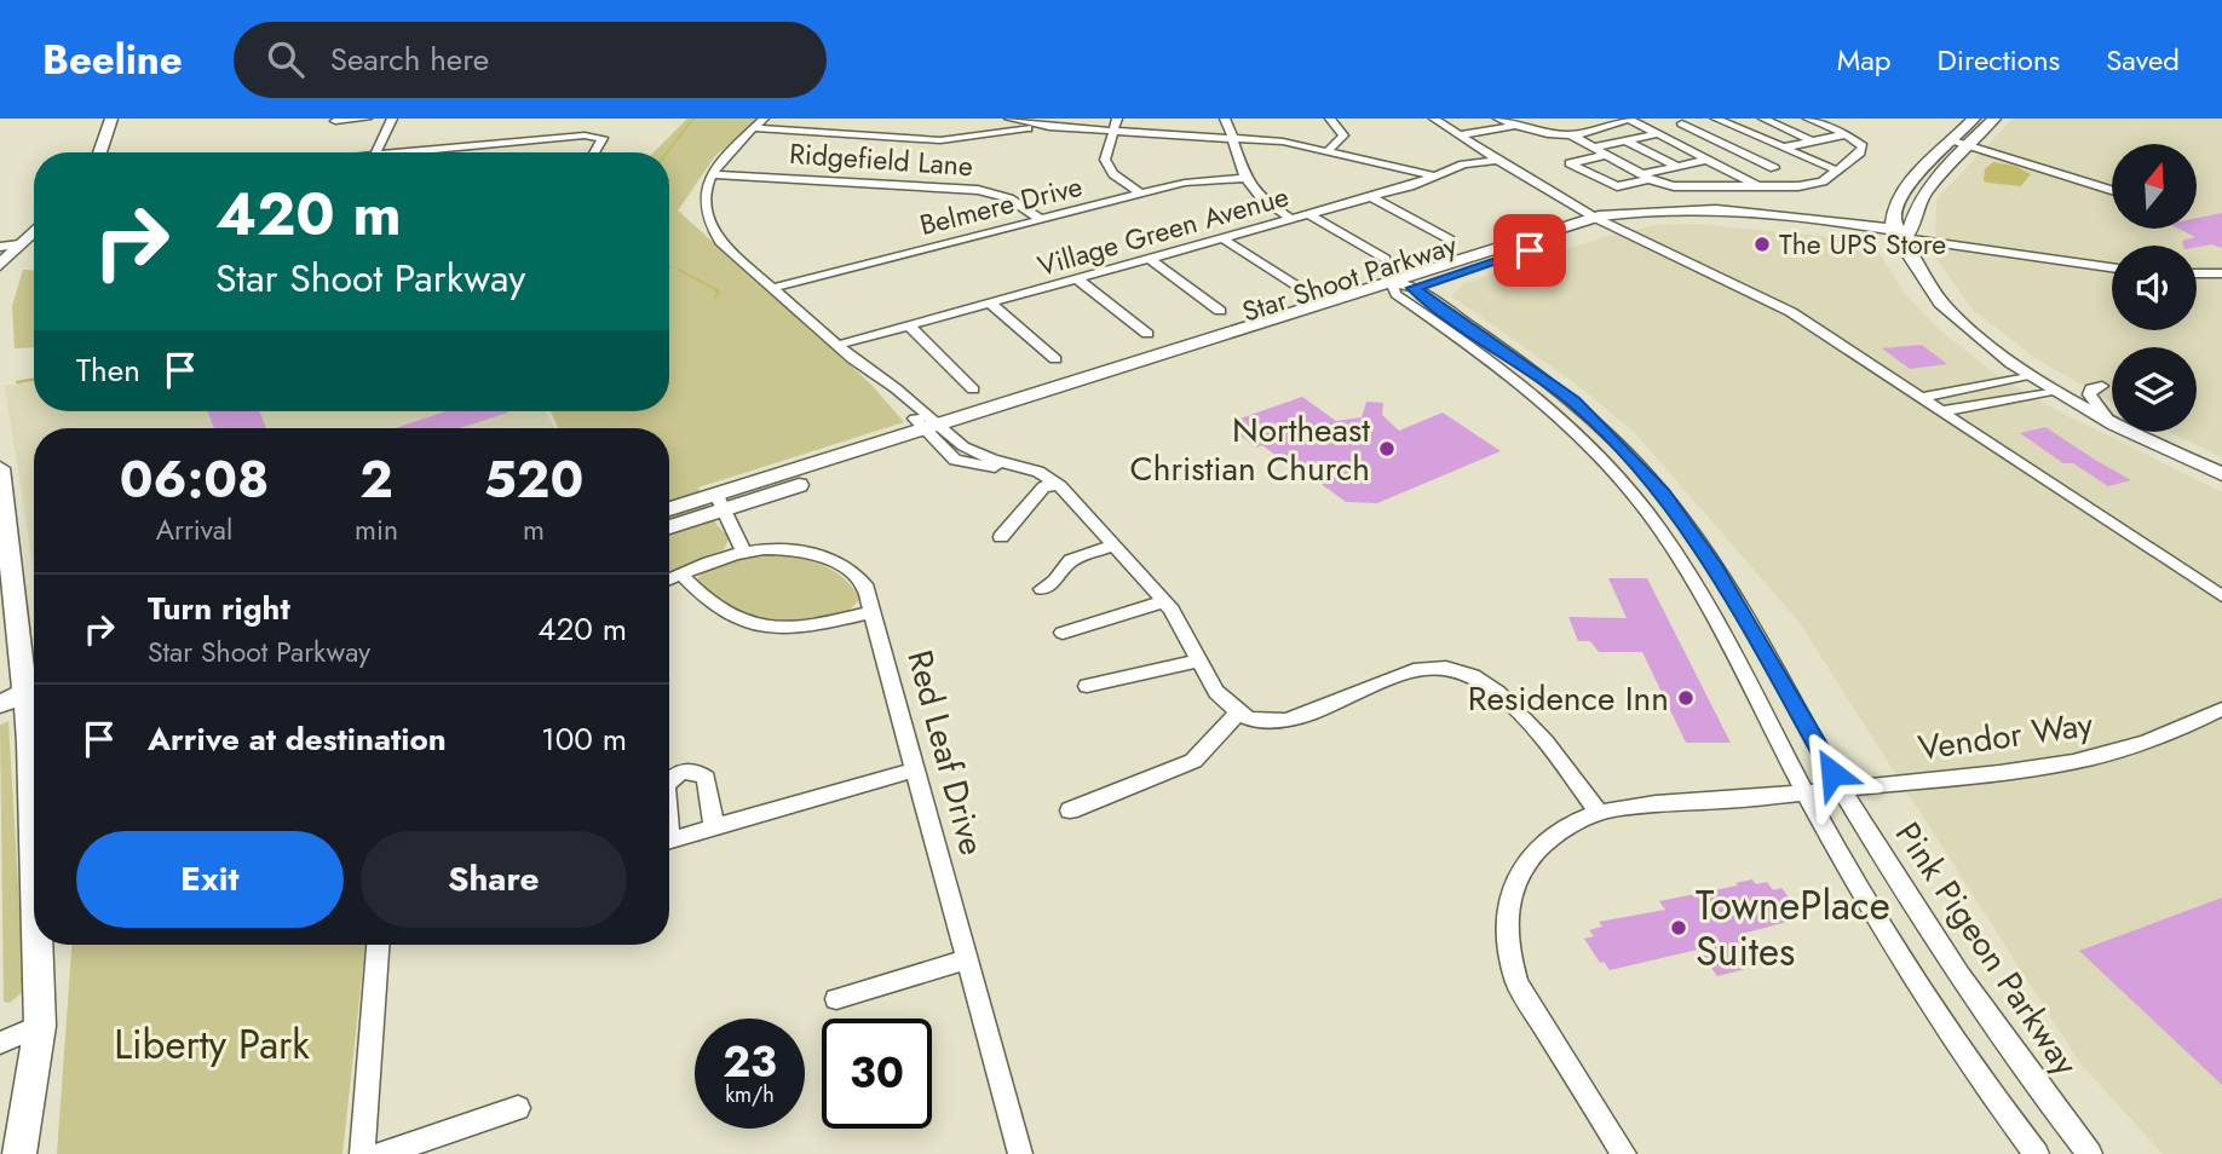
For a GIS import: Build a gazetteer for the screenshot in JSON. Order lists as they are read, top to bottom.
{
  "streets": {
    "main road": ["Star Shoot Parkway"],
    "street": [
      "Ridgefield Lane",
      "Belmere Drive",
      "Village Green Avenue",
      "Vendor Way",
      "Red Leaf Drive",
      "Pink Pigeon Parkway"
    ]
  },
  "crossings": [
    ["Ridgefield Lane", "Belmere Drive"],
    ["Star Shoot Parkway", "Pink Pigeon Parkway"],
    ["Vendor Way", "Pink Pigeon Parkway"]
  ],
  "parks": ["Liberty Park"],
  "places": [
    "The UPS Store",
    "Northeast Christian Church",
    "Residence Inn",
    "TownePlace Suites"
  ],
  "north": "top",
  "page": {
    "header": "Beeline",
    "search": "Search here",
    "nav": ["Map", "Directions", "Saved"],
    "turn": ["420 m", "Star Shoot Parkway"],
    "then": "Then",
    "eta": [
      "06:08",
      "Arrival",
      "2",
      "min",
      "520",
      "m"
    ],
    "list": [
      {
        "name": "Turn right",
        "note": "Star Shoot Parkway",
        "value": "420 m"
      },
      {
        "name": "Arrive at destination",
        "value": "100 m"
      }
    ],
    "buttons": ["Exit", "Share"],
    "speed": "23 km/h",
    "limit": "30"
  }
}
